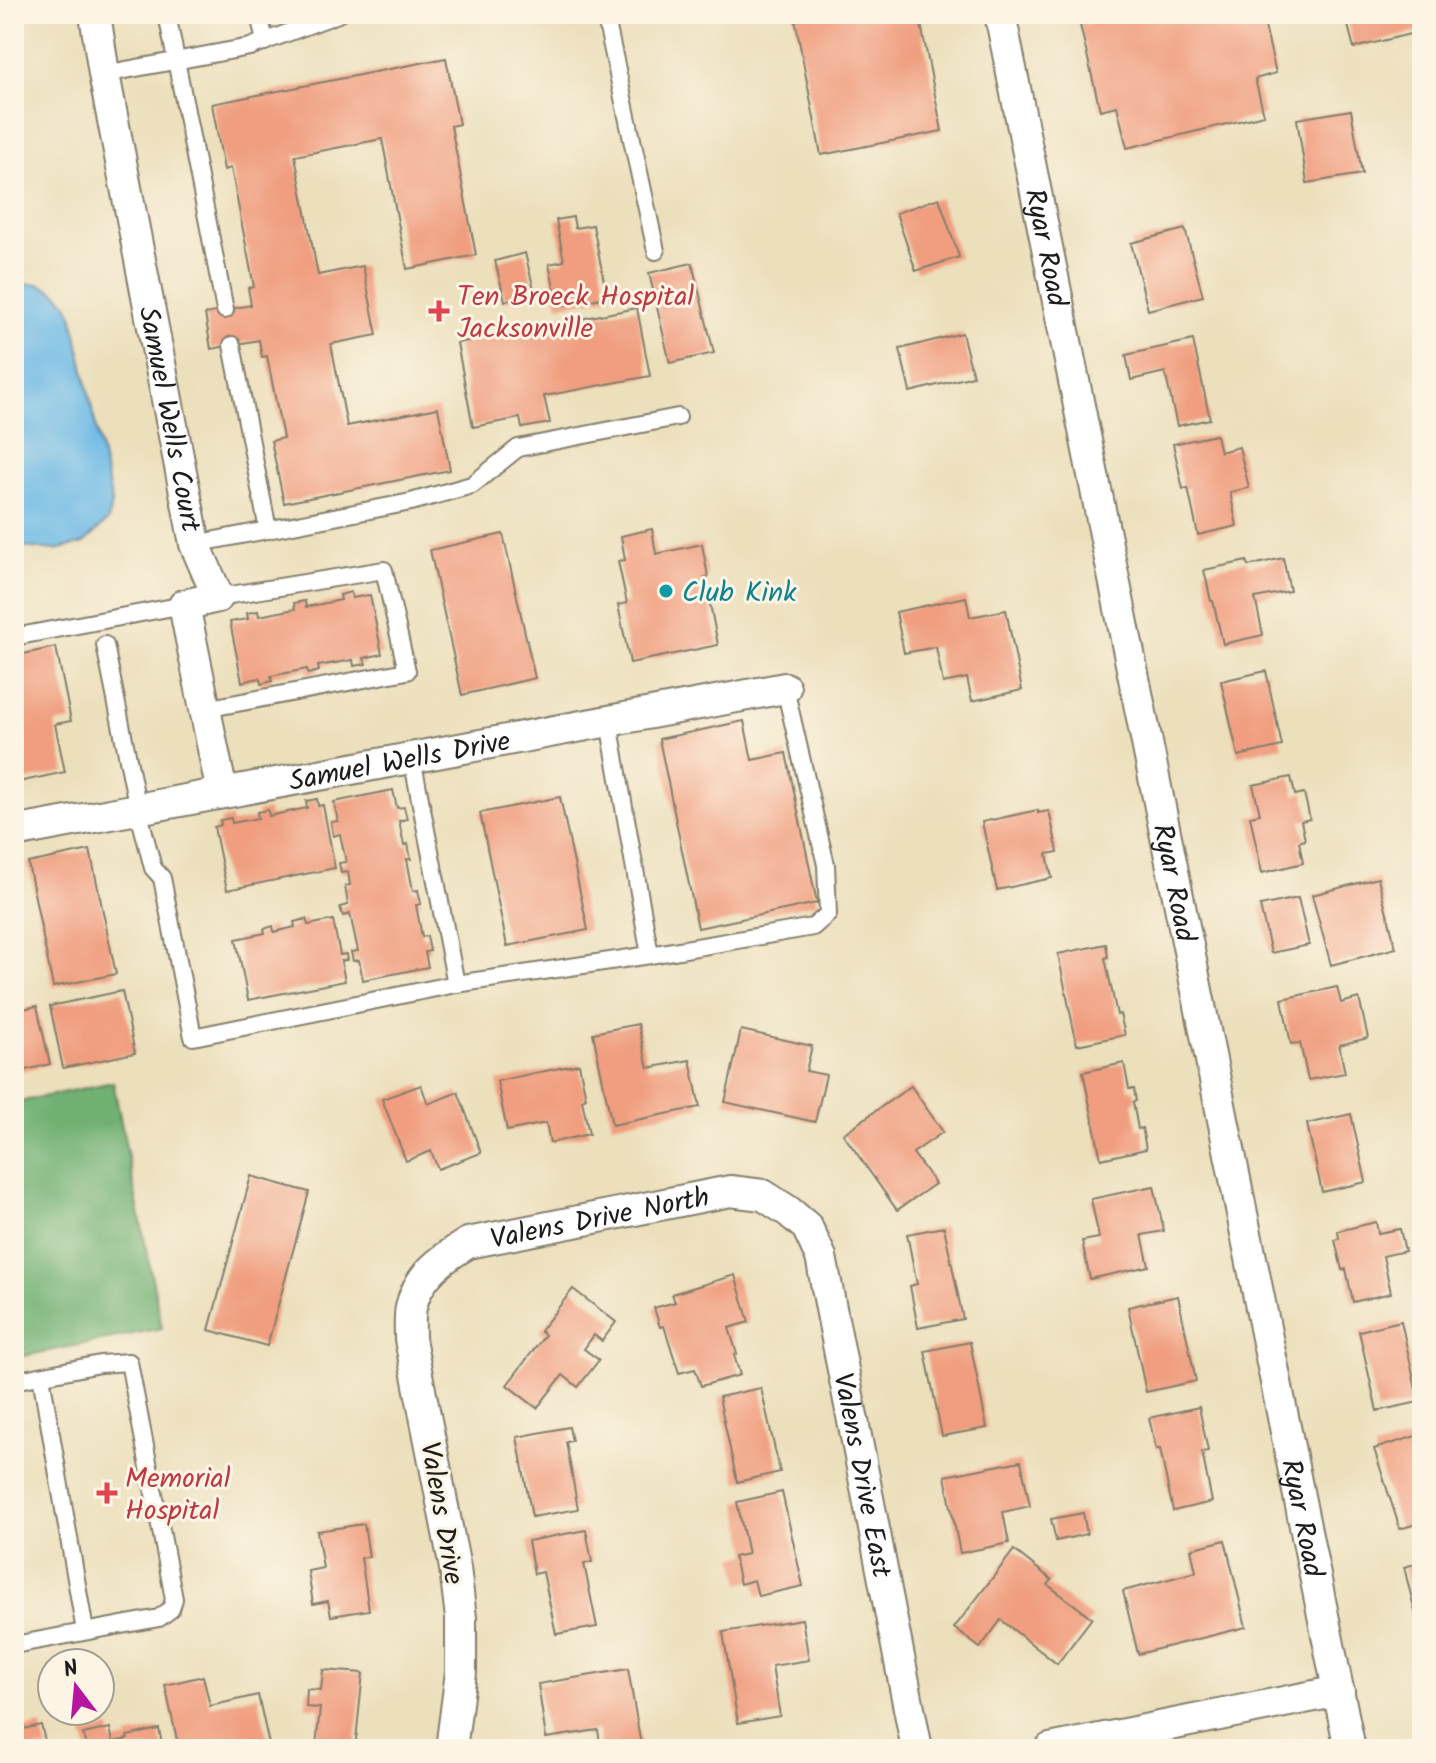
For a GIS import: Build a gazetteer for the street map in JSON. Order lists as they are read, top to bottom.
{
  "streets": {
    "street": [
      "Ryar Road",
      "Samuel Wells Court",
      "Samuel Wells Drive",
      "Valens Drive North",
      "Valens Drive East",
      "Valens Drive"
    ]
  },
  "crossings": [
    ["Valens Drive North", "Valens Drive East"],
    ["Valens Drive North", "Valens Drive"]
  ],
  "places": {
    "health": ["Ten Broeck Hospital Jacksonville", "Memorial Hospital"],
    "other": ["Club Kink"]
  },
  "north": "top"
}
